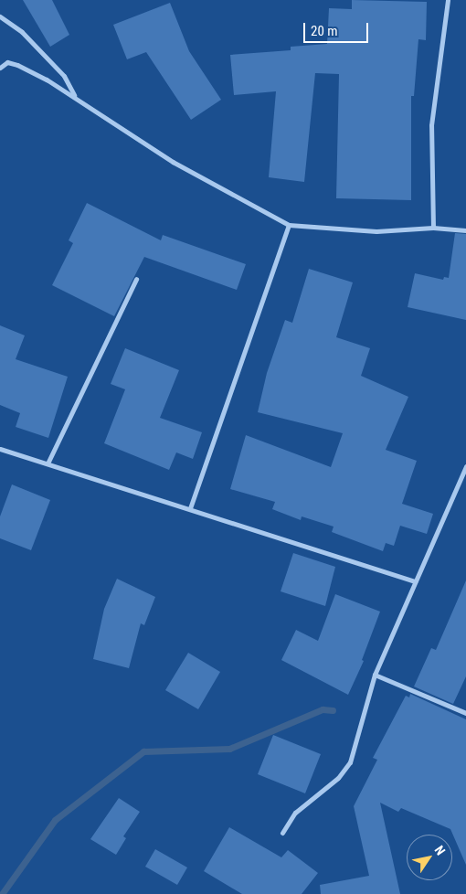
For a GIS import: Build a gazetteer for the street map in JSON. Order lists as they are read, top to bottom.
{
  "scale_bar": "20 m",
  "north": "top right"
}
